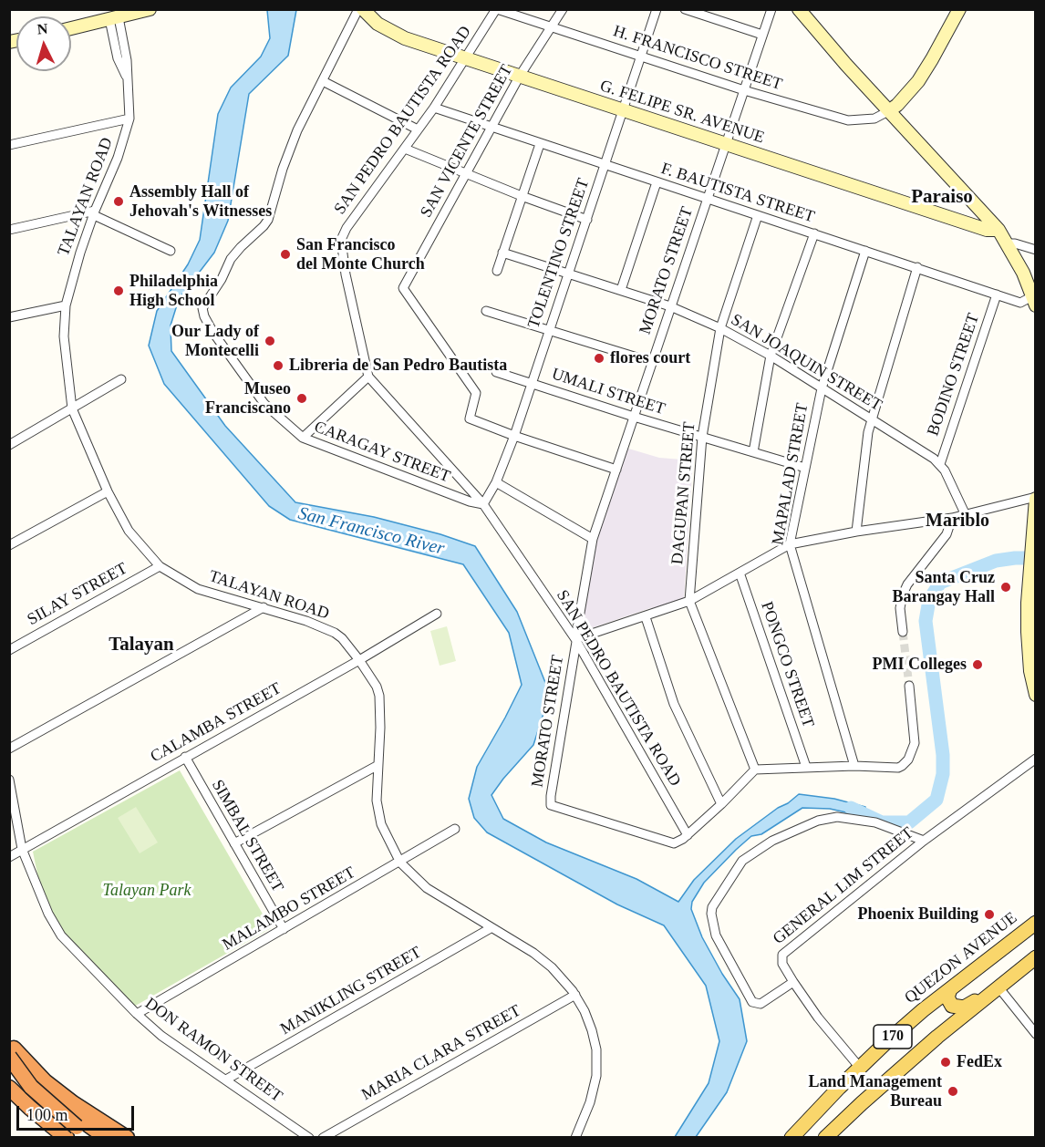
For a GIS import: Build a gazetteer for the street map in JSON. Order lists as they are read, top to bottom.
{
  "streets": {
    "main road": ["QUEZON AVENUE", "170"],
    "street": [
      "H. FRANCISCO STREET",
      "G. FELIPE SR. AVENUE",
      "SAN PEDRO BAUTISTA ROAD",
      "SAN VICENTE STREET",
      "F. BAUTISTA STREET",
      "TALAYAN ROAD",
      "TOLENTINO STREET",
      "MORATO STREET",
      "SAN JOAQUIN STREET",
      "BODINO STREET",
      "UMALI STREET",
      "CARAGAY STREET",
      "MAPALAD STREET",
      "DAGUPAN STREET",
      "SILAY STREET",
      "PONGCO STREET",
      "CALAMBA STREET",
      "SIMBAL STREET",
      "GENERAL LIM STREET",
      "MALAMBO STREET",
      "MANIKLING STREET",
      "DON RAMON STREET",
      "MARIA CLARA STREET"
    ]
  },
  "crossings": [
    ["H. FRANCISCO STREET", "SAN PEDRO BAUTISTA ROAD"],
    ["H. FRANCISCO STREET", "SAN VICENTE STREET"],
    ["H. FRANCISCO STREET", "TOLENTINO STREET"],
    ["H. FRANCISCO STREET", "MORATO STREET"],
    ["G. FELIPE SR. AVENUE", "SAN PEDRO BAUTISTA ROAD"],
    ["G. FELIPE SR. AVENUE", "SAN VICENTE STREET"],
    ["G. FELIPE SR. AVENUE", "TOLENTINO STREET"],
    ["G. FELIPE SR. AVENUE", "MORATO STREET"],
    ["SAN PEDRO BAUTISTA ROAD", "F. BAUTISTA STREET"],
    ["SAN PEDRO BAUTISTA ROAD", "TOLENTINO STREET"],
    ["SAN PEDRO BAUTISTA ROAD", "MORATO STREET"],
    ["SAN PEDRO BAUTISTA ROAD", "CARAGAY STREET"],
    ["SAN VICENTE STREET", "F. BAUTISTA STREET"],
    ["SAN VICENTE STREET", "TOLENTINO STREET"],
    ["F. BAUTISTA STREET", "TOLENTINO STREET"],
    ["F. BAUTISTA STREET", "MORATO STREET"],
    ["F. BAUTISTA STREET", "BODINO STREET"],
    ["F. BAUTISTA STREET", "MAPALAD STREET"],
    ["F. BAUTISTA STREET", "DAGUPAN STREET"],
    ["TALAYAN ROAD", "SILAY STREET"],
    ["TALAYAN ROAD", "CALAMBA STREET"],
    ["TALAYAN ROAD", "MALAMBO STREET"],
    ["TALAYAN ROAD", "MANIKLING STREET"],
    ["TALAYAN ROAD", "MARIA CLARA STREET"],
    ["TOLENTINO STREET", "SAN JOAQUIN STREET"],
    ["TOLENTINO STREET", "UMALI STREET"],
    ["TOLENTINO STREET", "CARAGAY STREET"],
    ["MORATO STREET", "SAN JOAQUIN STREET"],
    ["MORATO STREET", "UMALI STREET"],
    ["SAN JOAQUIN STREET", "BODINO STREET"],
    ["SAN JOAQUIN STREET", "MAPALAD STREET"],
    ["SAN JOAQUIN STREET", "DAGUPAN STREET"],
    ["UMALI STREET", "MAPALAD STREET"],
    ["UMALI STREET", "DAGUPAN STREET"],
    ["CALAMBA STREET", "SIMBAL STREET"],
    ["CALAMBA STREET", "DON RAMON STREET"],
    ["SIMBAL STREET", "MALAMBO STREET"],
    ["GENERAL LIM STREET", "QUEZON AVENUE"],
    ["MALAMBO STREET", "DON RAMON STREET"],
    ["MANIKLING STREET", "DON RAMON STREET"]
  ],
  "districts": ["Paraiso", "Mariblo", "Talayan"],
  "water": ["San Francisco River"],
  "parks": ["Talayan Park"],
  "places": [
    "Assembly Hall of Jehovah's Witnesses",
    "San Francisco del Monte Church",
    "Philadelphia High School",
    "Our Lady of Montecelli",
    "flores court",
    "Libreria de San Pedro Bautista",
    "Museo Franciscano",
    "Santa Cruz Barangay Hall",
    "PMI Colleges",
    "Phoenix Building",
    "FedEx",
    "Land Management Bureau"
  ],
  "scale_bar": "100 m",
  "north": "top"
}
